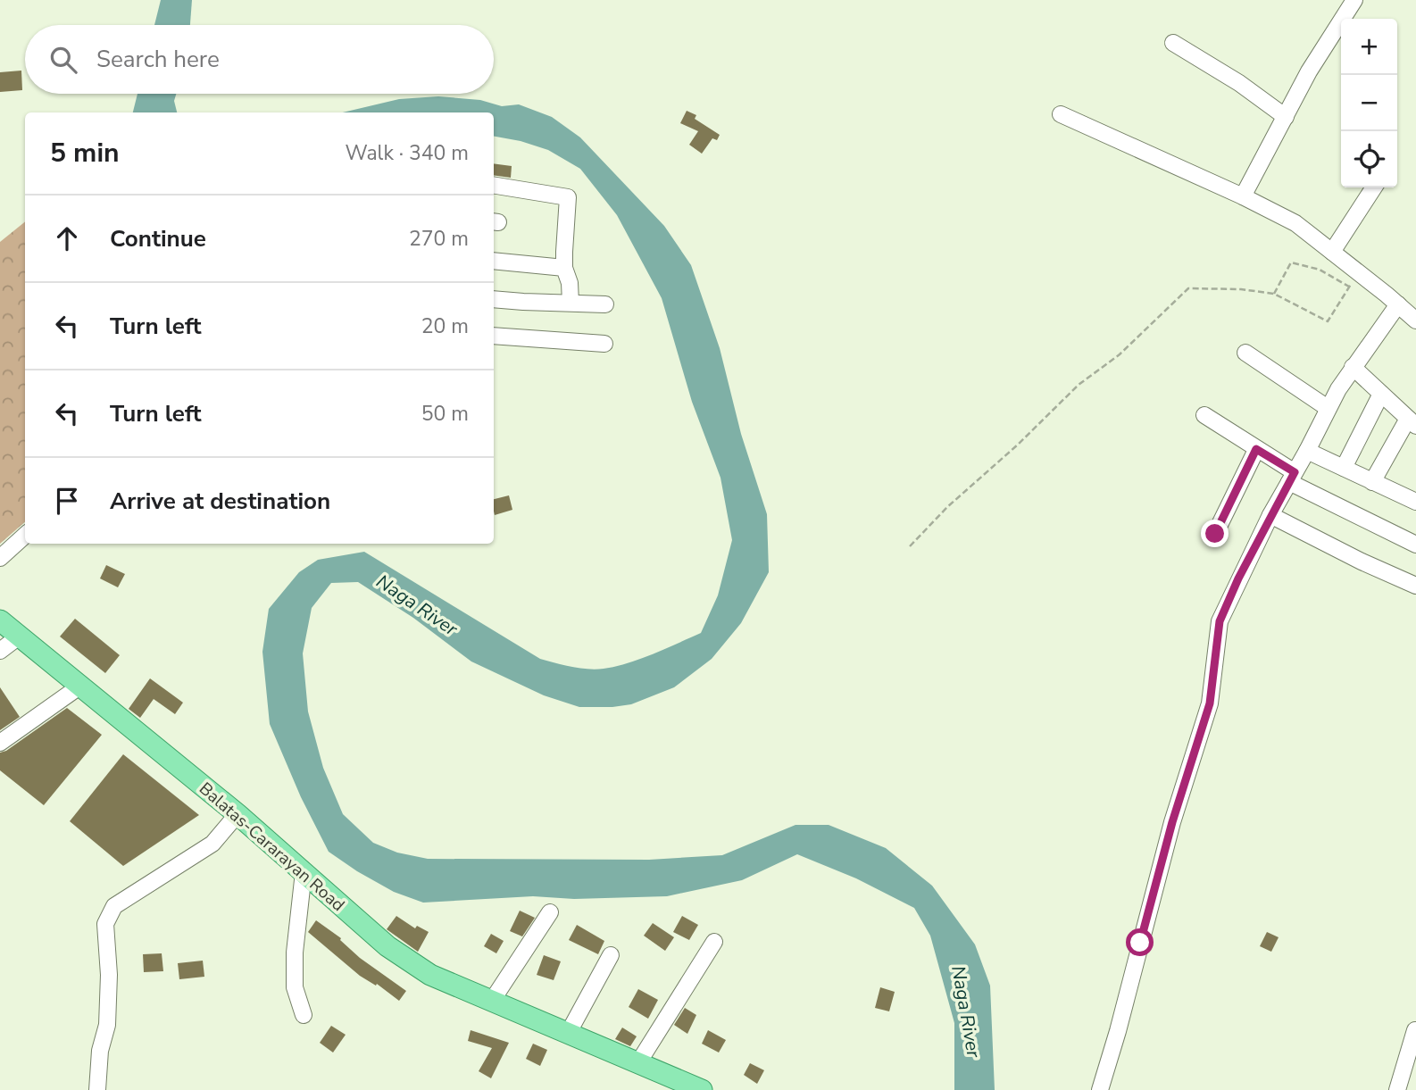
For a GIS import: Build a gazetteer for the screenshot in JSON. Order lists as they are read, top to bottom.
{
  "streets": {
    "main road": ["Balatas-Cararayan Road"]
  },
  "water": ["Naga River"],
  "page": {
    "map_buttons": ["+", "−"],
    "search": "Search here",
    "heading": ["5 min", "Walk · 340 m"],
    "list": [
      ["Continue", "270 m"],
      ["Turn left", "20 m"],
      ["Turn left", "50 m"],
      "Arrive at destination"
    ]
  }
}
